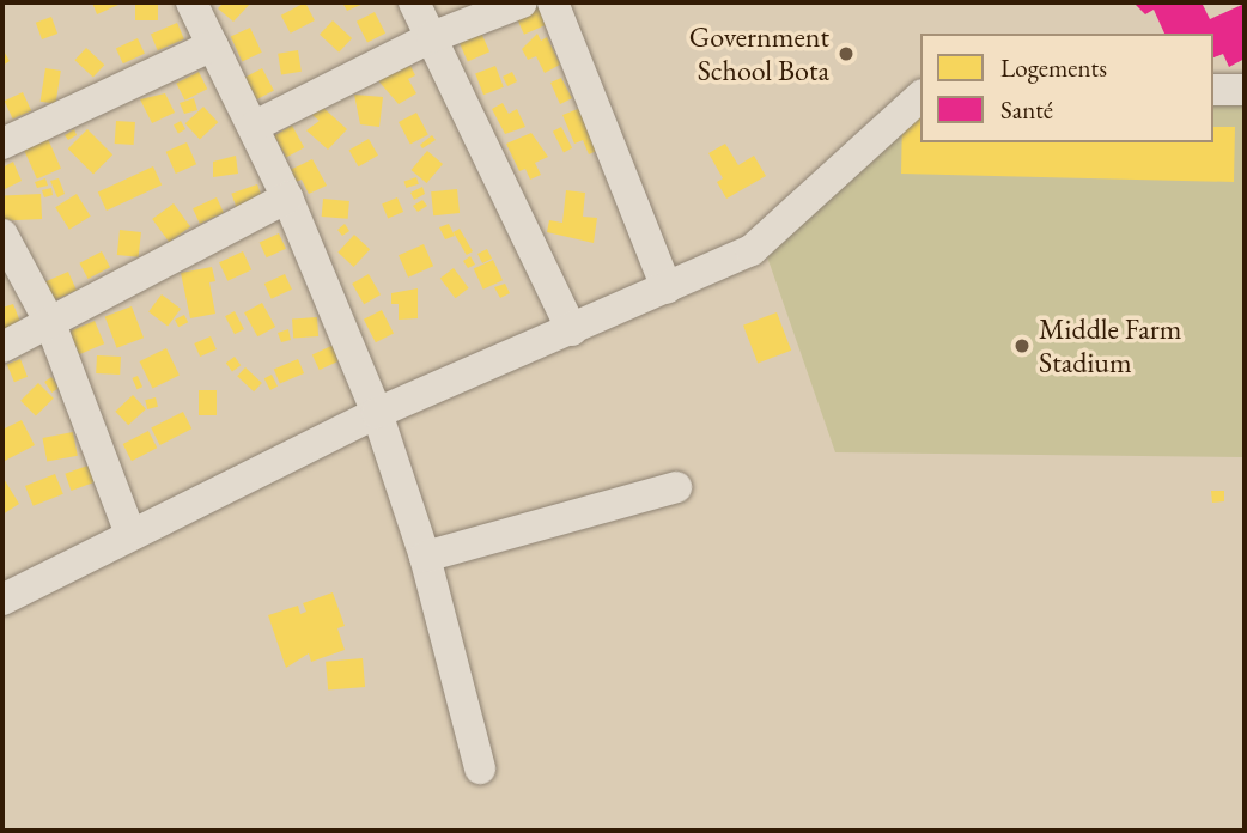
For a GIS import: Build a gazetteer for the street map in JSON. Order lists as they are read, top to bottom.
{
  "places": ["Government School Bota", "Middle Farm Stadium"],
  "legend": ["Logements", "Santé"]
}
